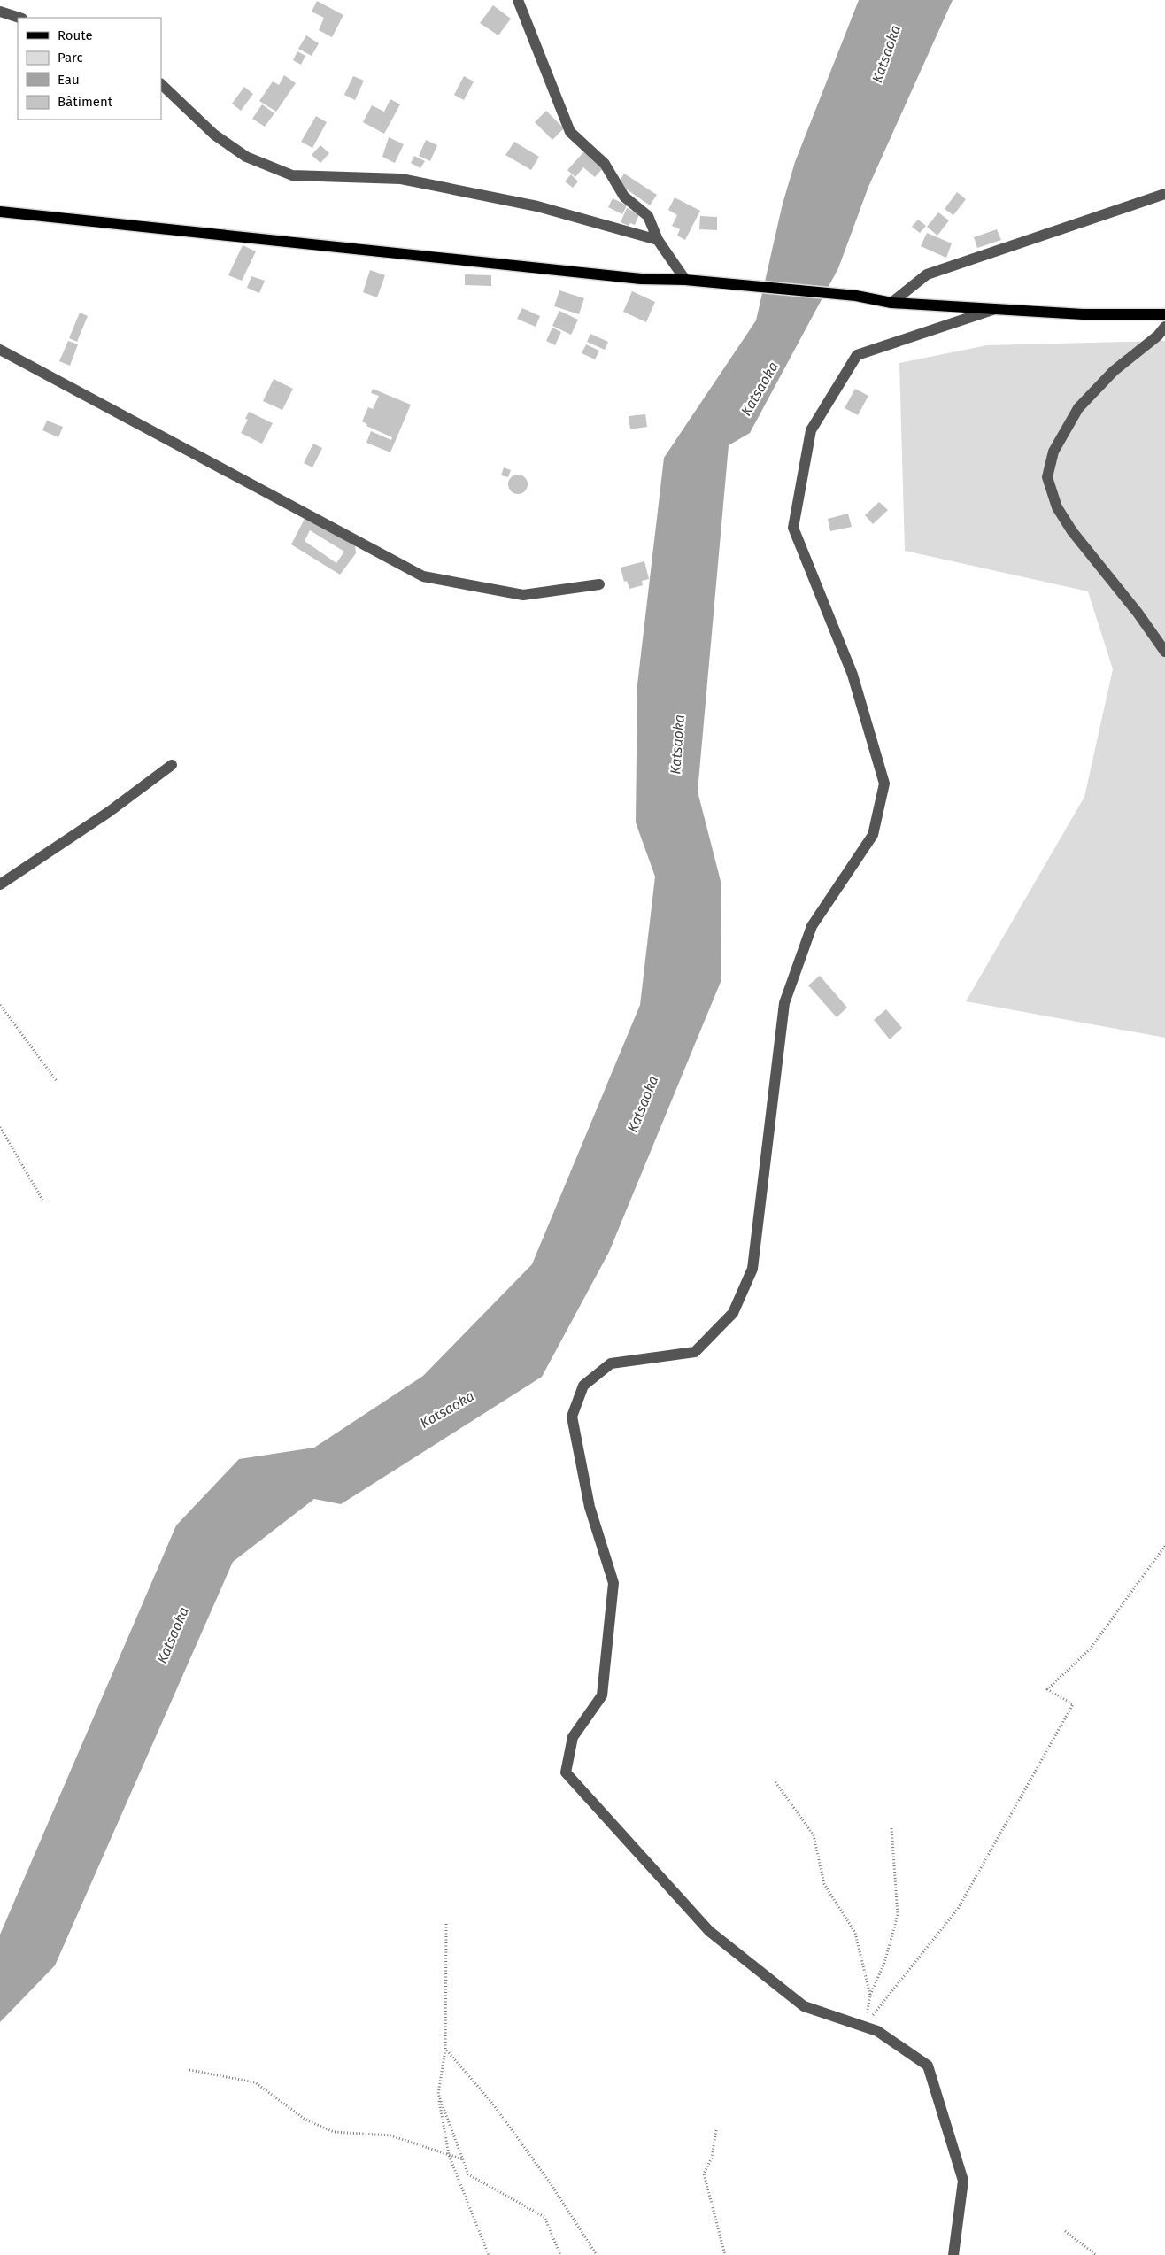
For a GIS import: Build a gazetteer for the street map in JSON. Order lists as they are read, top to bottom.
{
  "water": ["Katsaoka"],
  "legend": [
    "Route",
    "Parc",
    "Eau",
    "Bâtiment"
  ]
}
